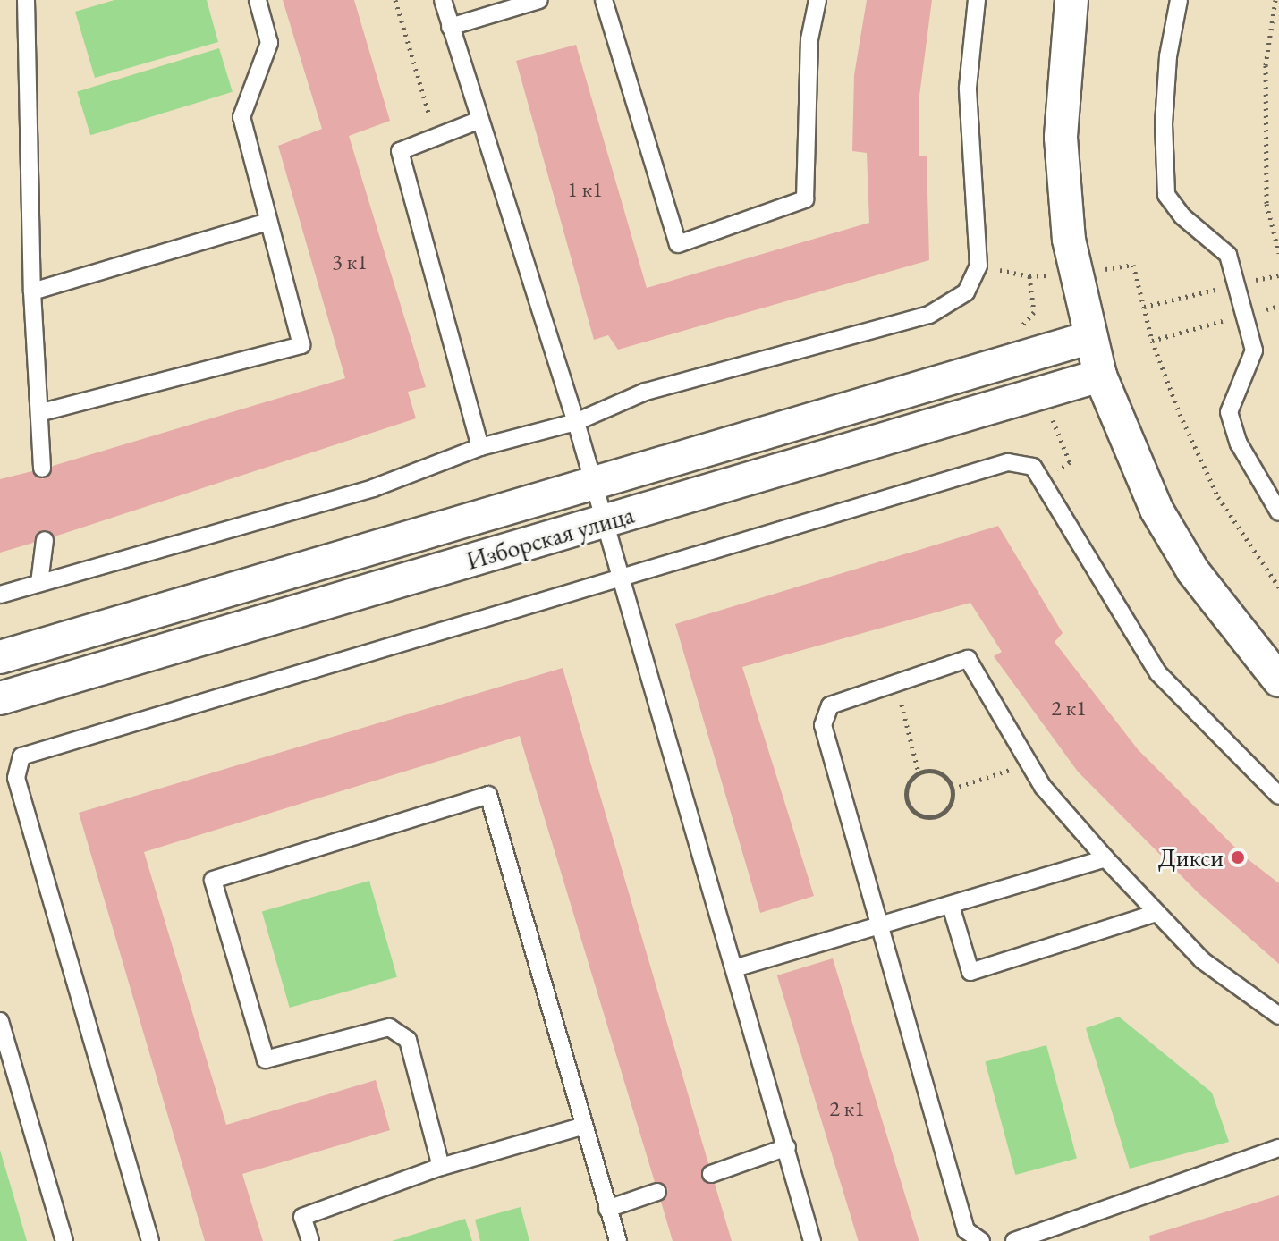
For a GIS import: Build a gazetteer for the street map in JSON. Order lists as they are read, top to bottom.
{
  "streets": {
    "street": ["Изборская улица"]
  },
  "places": ["Дикси"],
  "house_numbers": [
    "1 к1",
    "3 к1",
    "2 к1",
    "2 к1"
  ]
}
